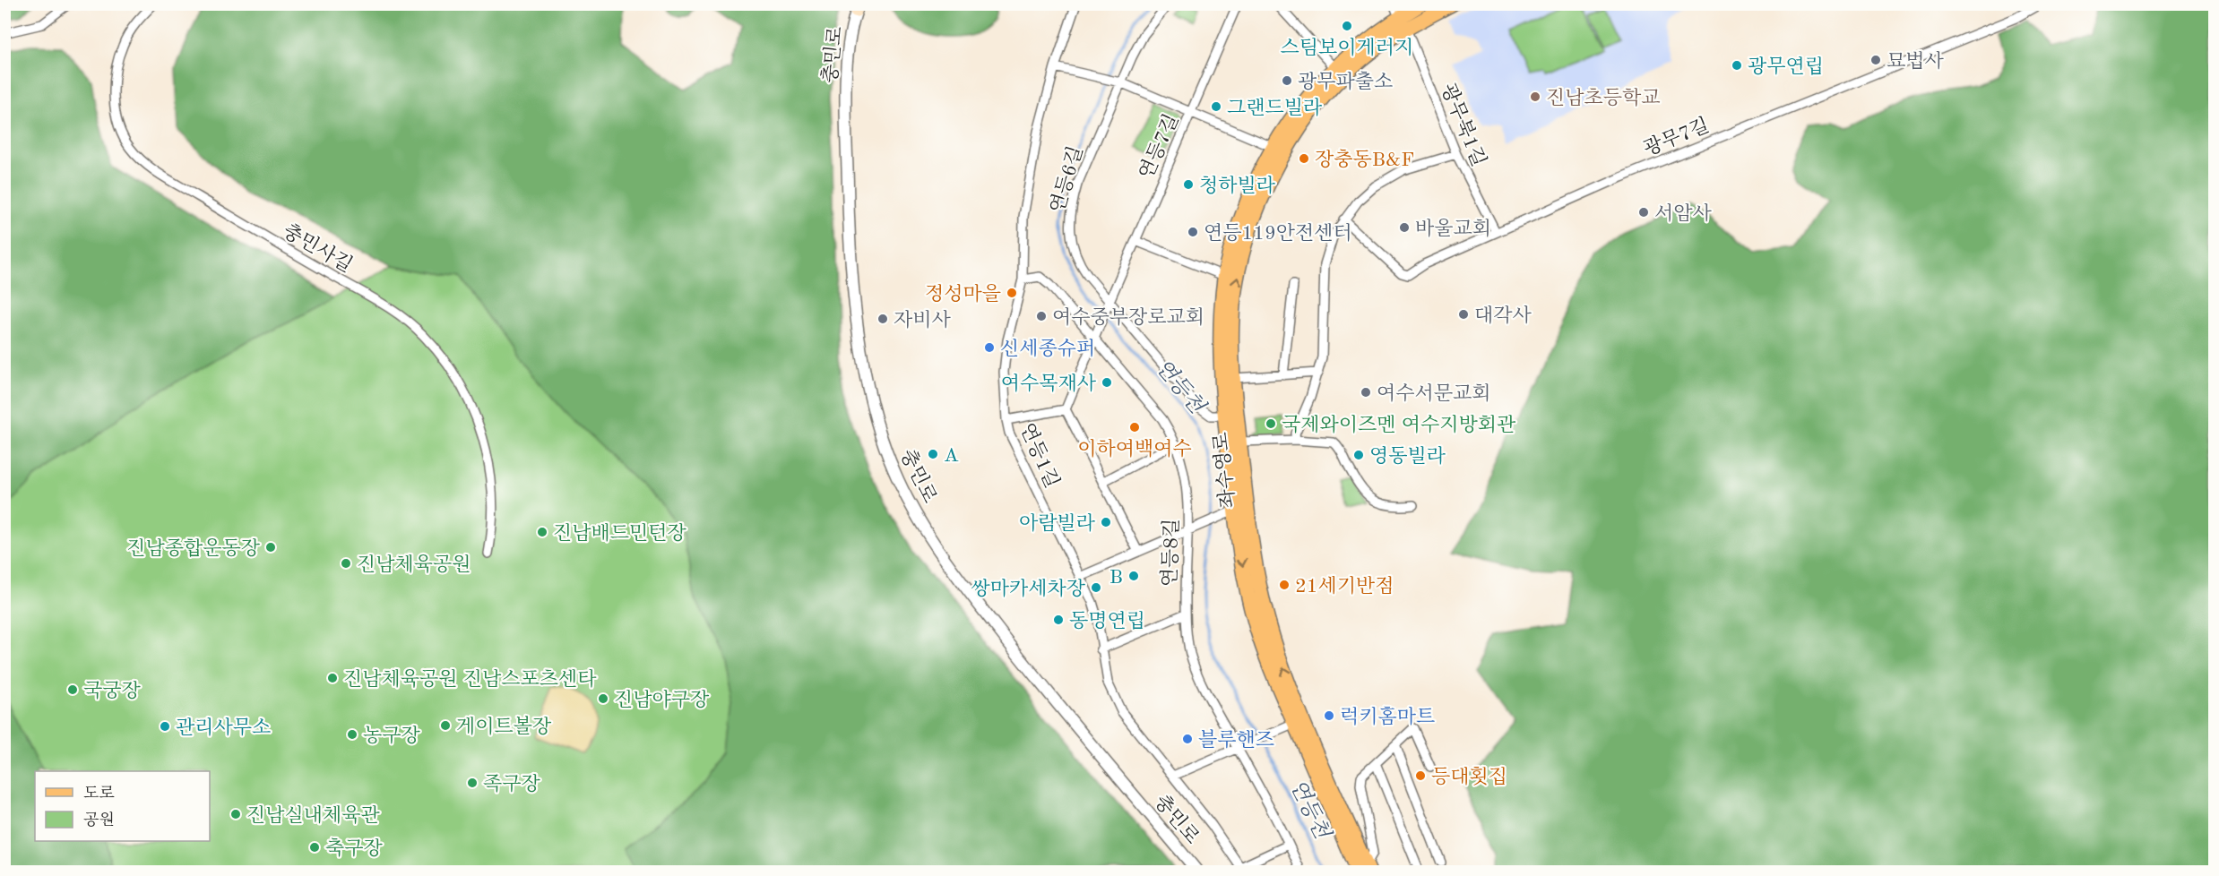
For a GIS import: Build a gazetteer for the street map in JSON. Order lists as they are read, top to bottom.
{
  "streets": {
    "main road": ["좌수영로"],
    "street": [
      "충민로",
      "광무북1길",
      "광무7길",
      "연등7길",
      "연등6길",
      "충민사길",
      "연등1길",
      "연등8길"
    ]
  },
  "crossings": [
    ["광무북1길", "광무7길"],
    ["광무북1길", "좌수영로"],
    ["연등7길", "연등6길"],
    ["연등7길", "연등8길"],
    ["연등6길", "좌수영로"],
    ["연등1길", "연등8길"]
  ],
  "water": ["연등천"],
  "places": [
    "스팀보이게러지",
    "묘법사",
    "광무연립",
    "광무파출소",
    "진남초등학교",
    "그랜드빌라",
    "장충동B&F",
    "청하빌라",
    "서암사",
    "바울교회",
    "연등119안전센터",
    "정성마을",
    "대각사",
    "여수중부장로교회",
    "자비사",
    "신세종슈퍼",
    "여수목재사",
    "여수서문교회",
    "국제와이즈멘 여수지방회관",
    "이하여백여수",
    "A",
    "영동빌라",
    "아람빌라",
    "진남배드민턴장",
    "진남종합운동장",
    "진남체육공원",
    "B",
    "21세기반점",
    "쌍마카세차장",
    "동명연립",
    "진남체육공원 진남스포츠센타",
    "국궁장",
    "진남야구장",
    "럭키홈마트",
    "게이트볼장",
    "관리사무소",
    "농구장",
    "블루핸즈",
    "등대횟집",
    "족구장",
    "진남실내체육관",
    "축구장"
  ],
  "legend": ["도로", "공원"]
}
